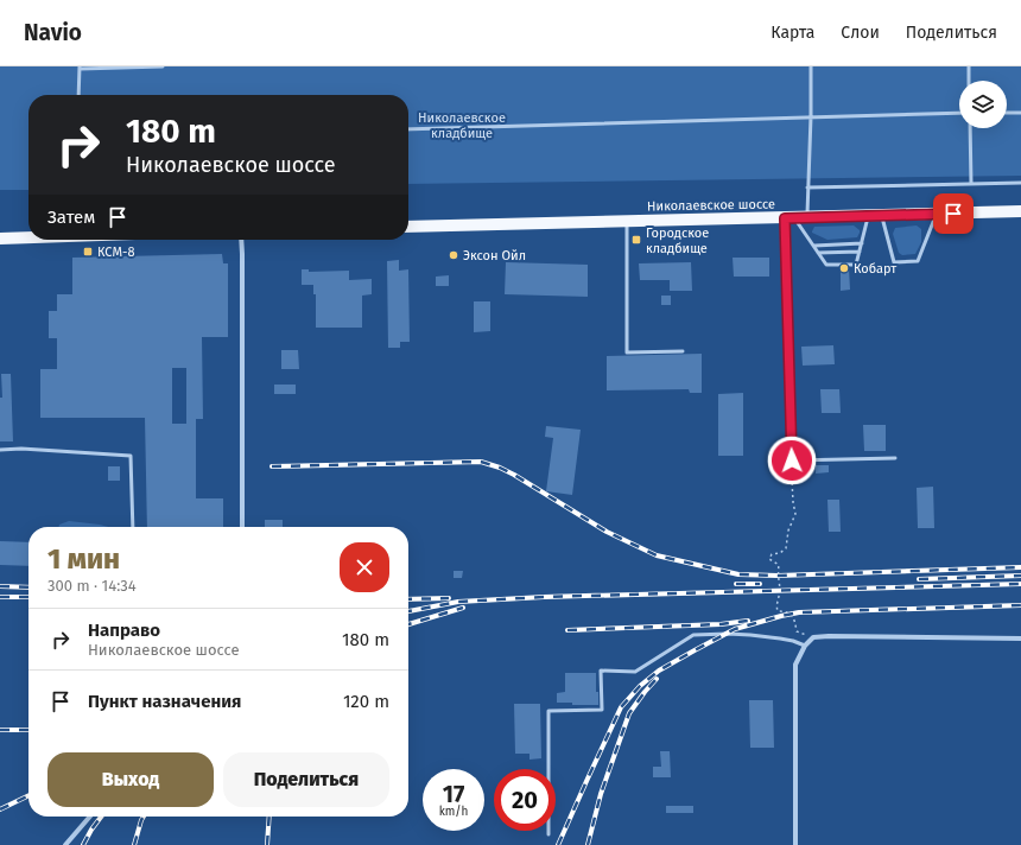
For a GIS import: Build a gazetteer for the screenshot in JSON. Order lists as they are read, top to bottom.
{
  "streets": {
    "main road": ["Николаевское шоссе"]
  },
  "parks": ["Николаевское кладбище"],
  "places": {
    "transit": ["Городское кладбище", "КСМ-8"],
    "other": ["Эксон Ойл", "Кобарт"]
  },
  "page": {
    "header": "Navio",
    "nav": ["Карта", "Слои", "Поделиться"],
    "turn": ["180 m", "Николаевское шоссе"],
    "then": "Затем",
    "heading": ["1 мин", "300 m · 14:34"],
    "list": [
      {
        "name": "Направо",
        "note": "Николаевское шоссе",
        "value": "180 m"
      },
      {
        "name": "Пункт назначения",
        "value": "120 m"
      }
    ],
    "buttons": ["Выход", "Поделиться"],
    "speed": "17 km/h",
    "limit": "20"
  }
}
